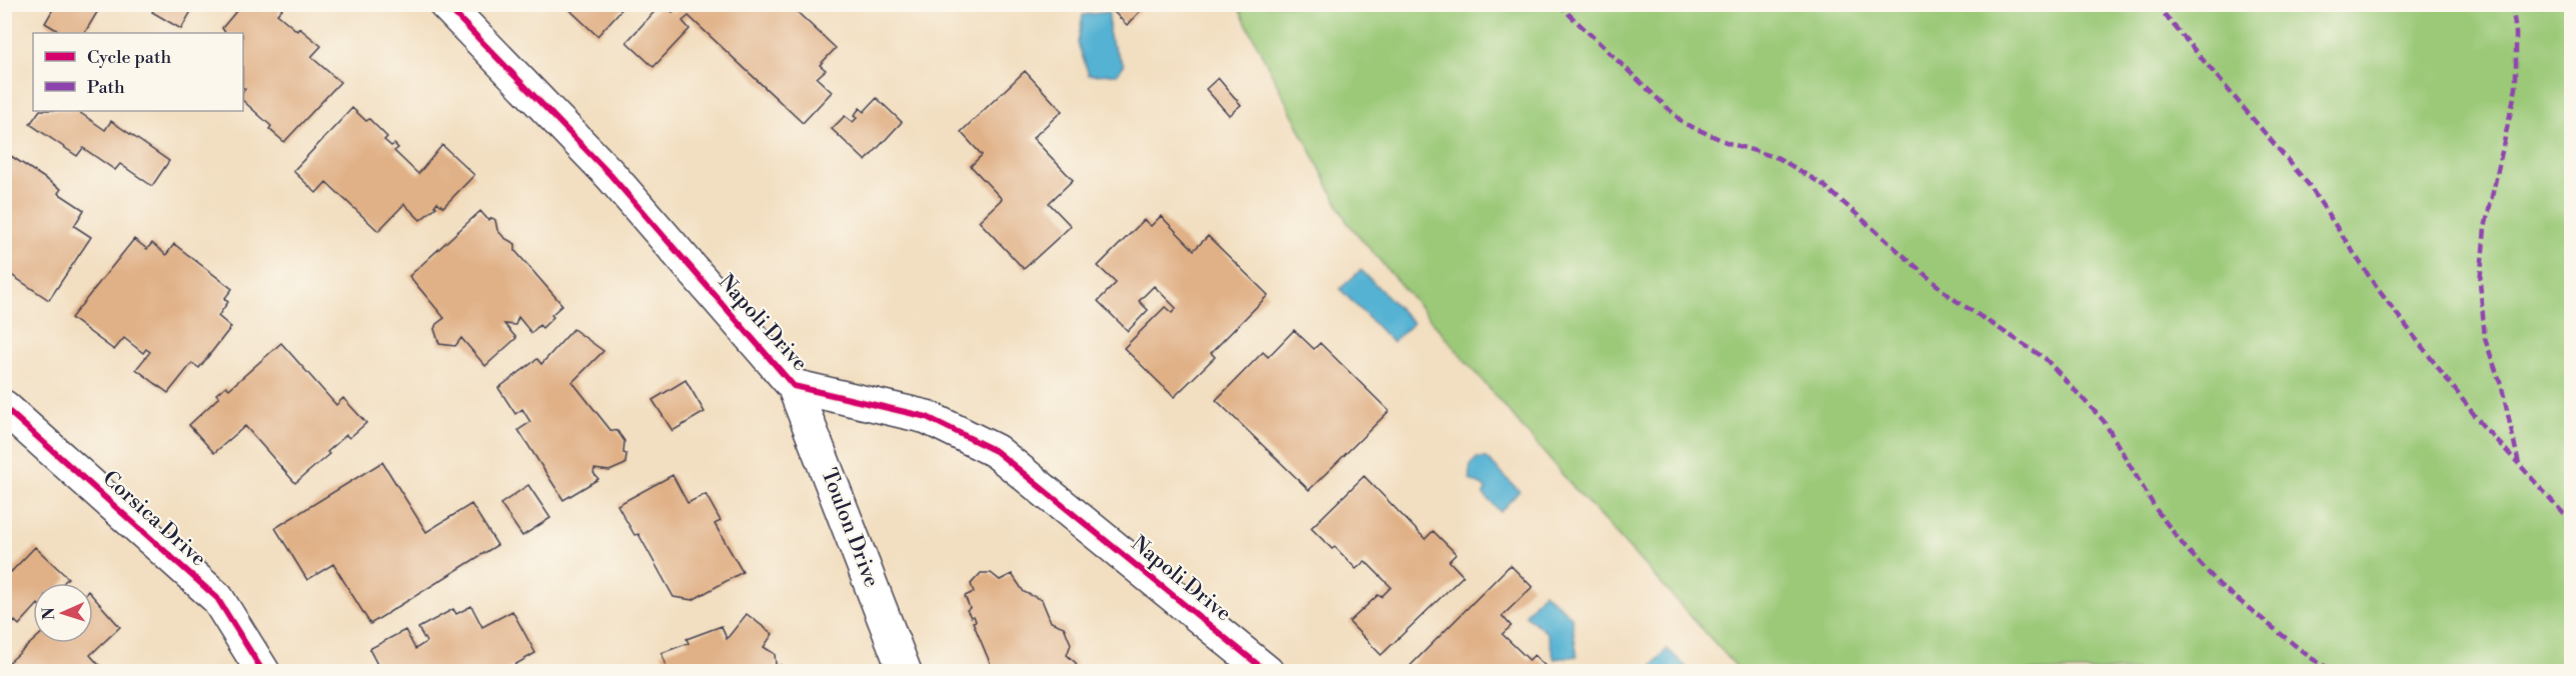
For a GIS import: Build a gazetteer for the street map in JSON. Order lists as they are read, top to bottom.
{
  "streets": {
    "street": ["Napoli Drive", "Corsica Drive", "Toulon Drive"]
  },
  "crossings": [
    ["Napoli Drive", "Toulon Drive"]
  ],
  "legend": ["Cycle path", "Path"],
  "north": "left"
}
